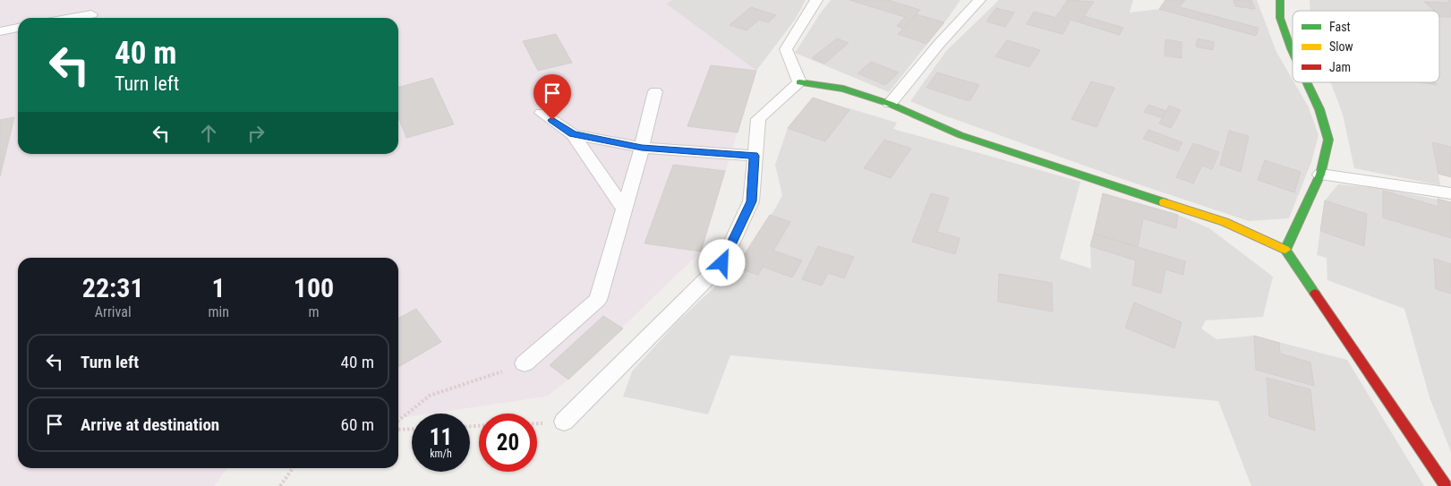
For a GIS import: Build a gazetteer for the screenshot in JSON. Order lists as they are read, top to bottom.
{
  "legend": ["Fast", "Slow", "Jam"],
  "page": {
    "turn": ["40 m", "Turn left"],
    "eta": [
      "22:31",
      "Arrival",
      "1",
      "min",
      "100",
      "m"
    ],
    "list": [
      {
        "name": "Turn left",
        "value": "40 m"
      },
      {
        "name": "Arrive at destination",
        "value": "60 m"
      }
    ],
    "speed": "11 km/h",
    "limit": "20"
  }
}
